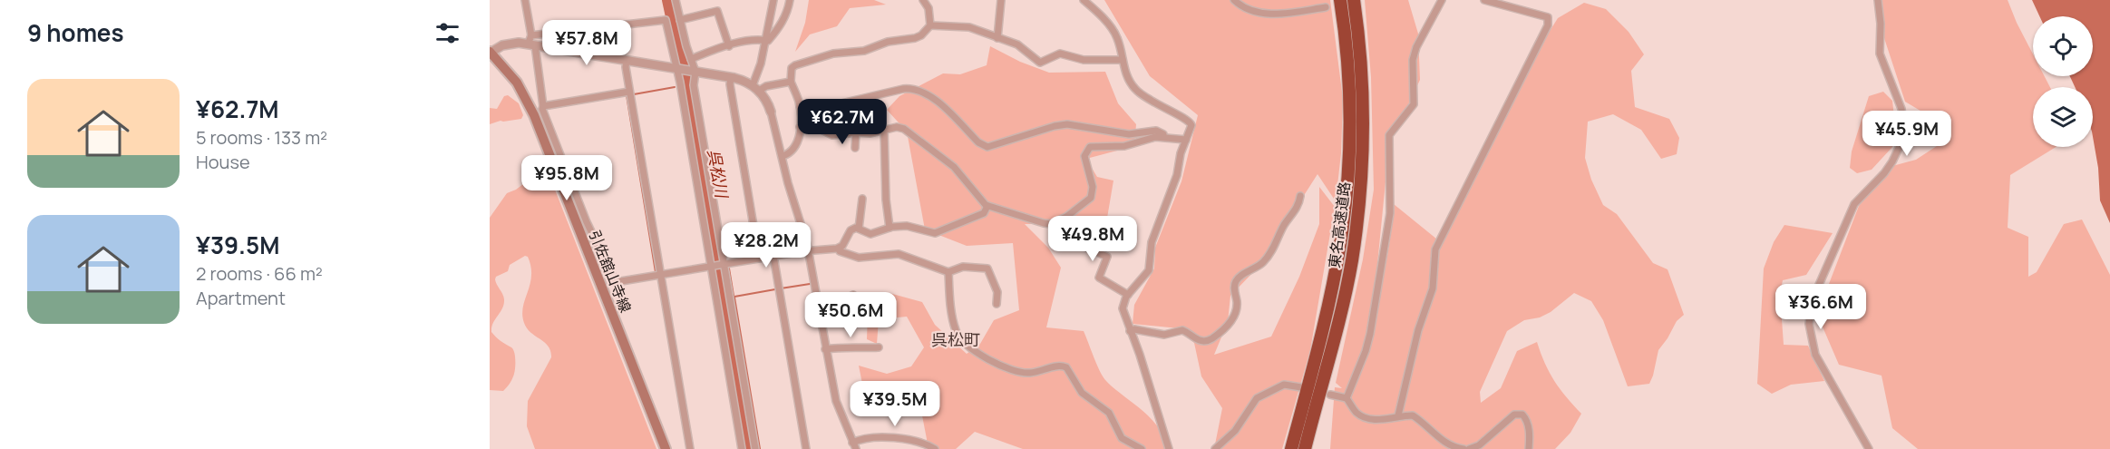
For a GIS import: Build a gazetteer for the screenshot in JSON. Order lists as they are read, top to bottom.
{
  "streets": {
    "highway": ["東名高速道路"],
    "main road": ["引佐舘山寺線"]
  },
  "districts": ["呉松町"],
  "water": ["呉松川"],
  "page": {
    "heading": "9 homes",
    "price": [
      "¥57.8M",
      "¥62.7M",
      "¥45.9M",
      "¥95.8M",
      "¥49.8M",
      "¥28.2M",
      "¥36.6M",
      "¥50.6M",
      "¥39.5M"
    ],
    "list": [
      {
        "name": "¥62.7M",
        "note": "5 rooms · 133 m² · House"
      },
      {
        "name": "¥39.5M",
        "note": "2 rooms · 66 m² · Apartment"
      }
    ]
  }
}
